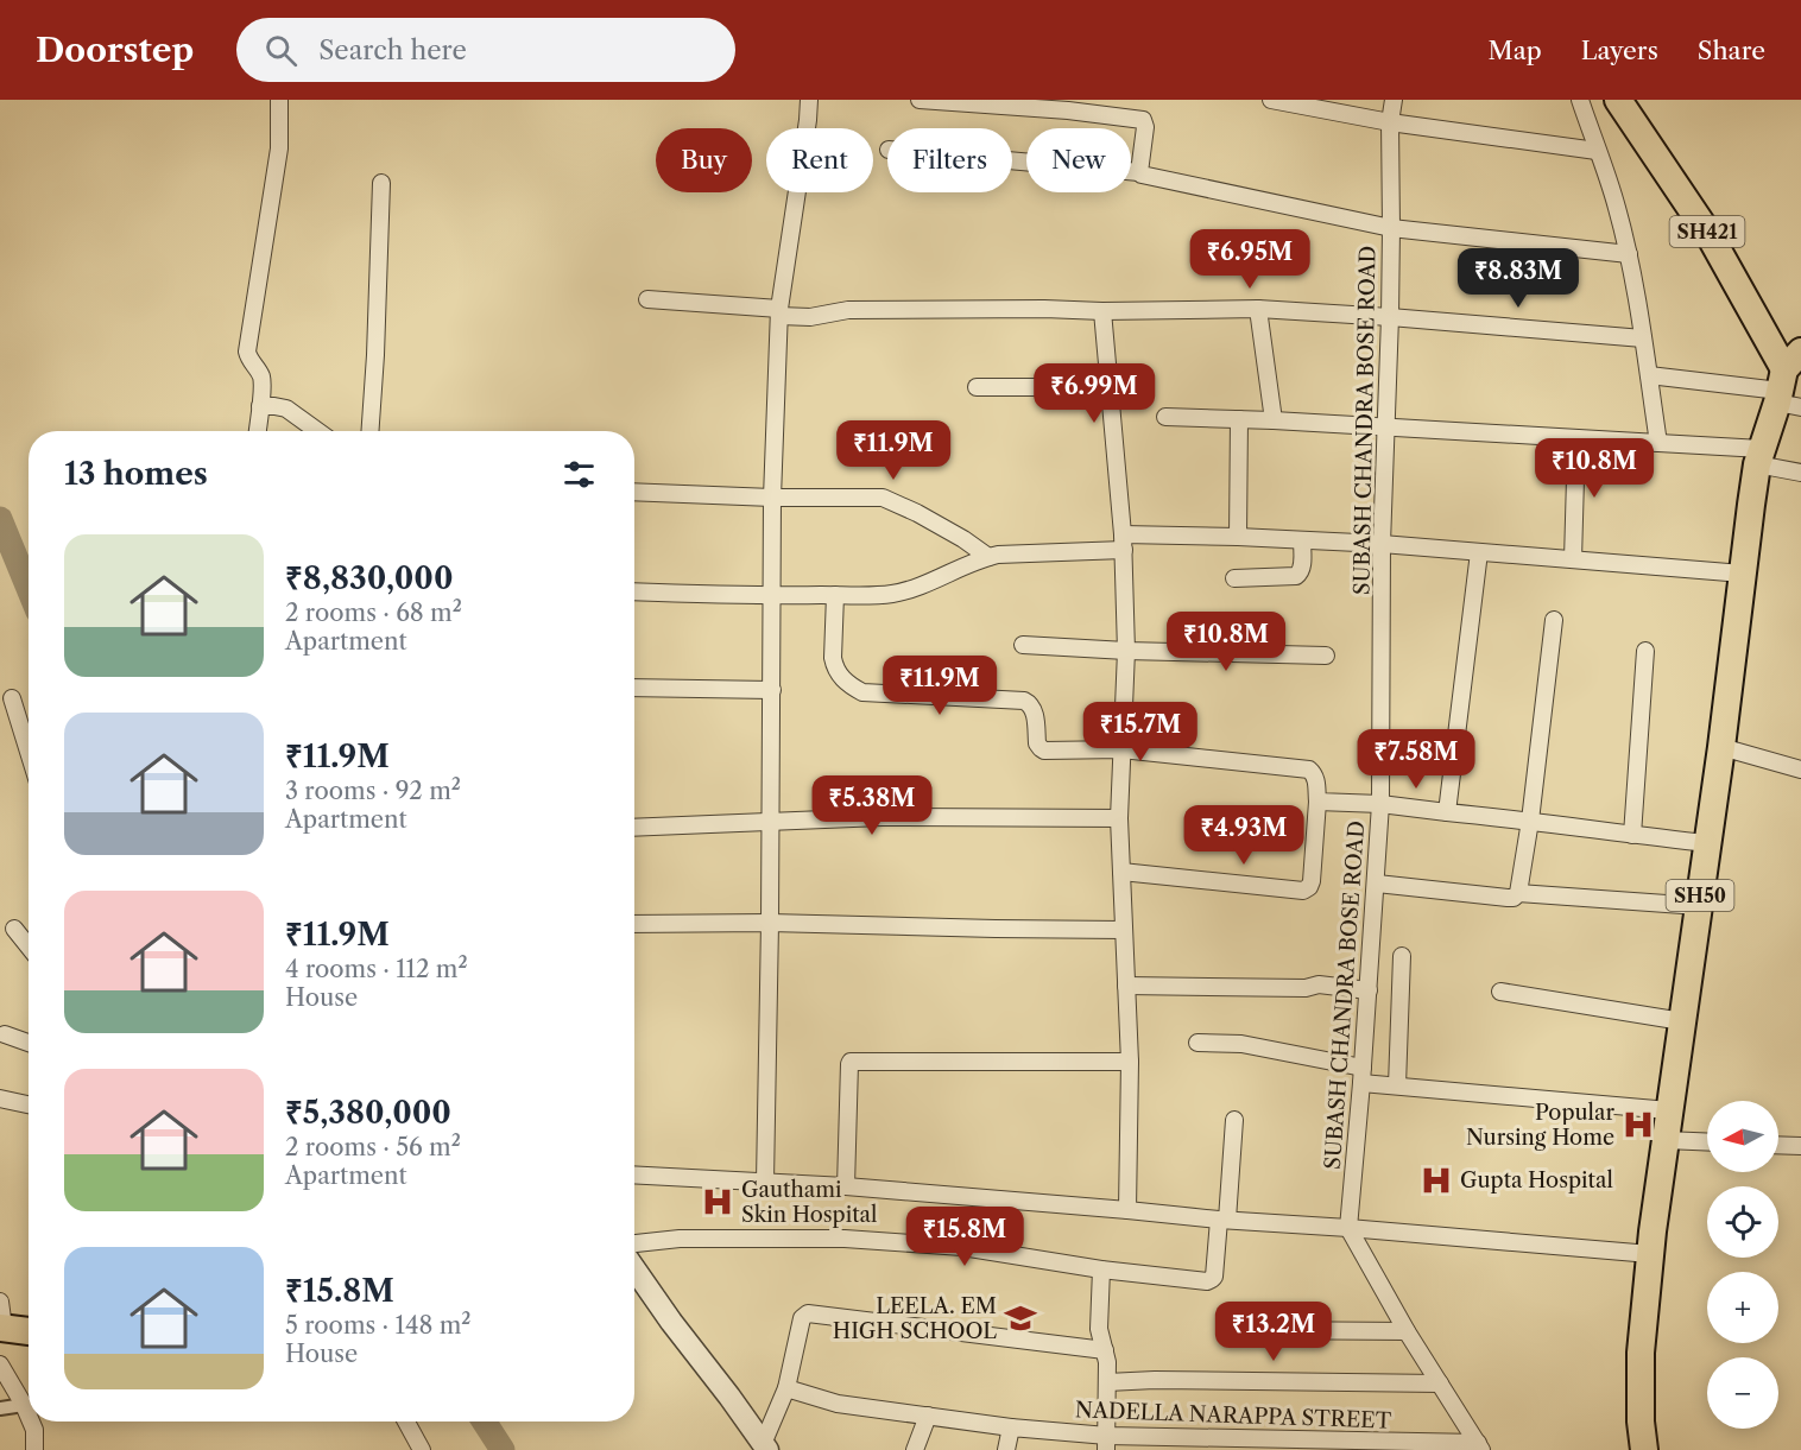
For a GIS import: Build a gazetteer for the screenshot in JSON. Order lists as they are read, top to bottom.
{
  "streets": {
    "main road": ["SH421", "SH50"],
    "street": ["SUBASH CHANDRA BOSE ROAD", "NADELLA NARAPPA STREET"]
  },
  "crossings": [
    ["SH421", "SH50"]
  ],
  "places": {
    "hospital": ["Popular Nursing Home", "Gupta Hospital", "Gauthami Skin Hospital"],
    "school or university": ["LEELA. EM HIGH SCHOOL"]
  },
  "north": "left",
  "page": {
    "header": "Doorstep",
    "search": "Search here",
    "nav": ["Map", "Layers", "Share"],
    "chip": [
      "Buy",
      "Rent",
      "Filters",
      "New"
    ],
    "price": [
      "₹6.95M",
      "₹8.83M",
      "₹6.99M",
      "₹11.9M",
      "₹10.8M",
      "₹10.8M",
      "₹11.9M",
      "₹15.7M",
      "₹7.58M",
      "₹5.38M",
      "₹4.93M",
      "₹15.8M",
      "₹13.2M"
    ],
    "heading": "13 homes",
    "list": [
      {
        "name": "₹8,830,000",
        "note": "2 rooms · 68 m² · Apartment"
      },
      {
        "name": "₹11.9M",
        "note": "3 rooms · 92 m² · Apartment"
      },
      {
        "name": "₹11.9M",
        "note": "4 rooms · 112 m² · House"
      },
      {
        "name": "₹5,380,000",
        "note": "2 rooms · 56 m² · Apartment"
      },
      {
        "name": "₹15.8M",
        "note": "5 rooms · 148 m² · House"
      }
    ],
    "map_buttons": ["+", "−"]
  }
}
